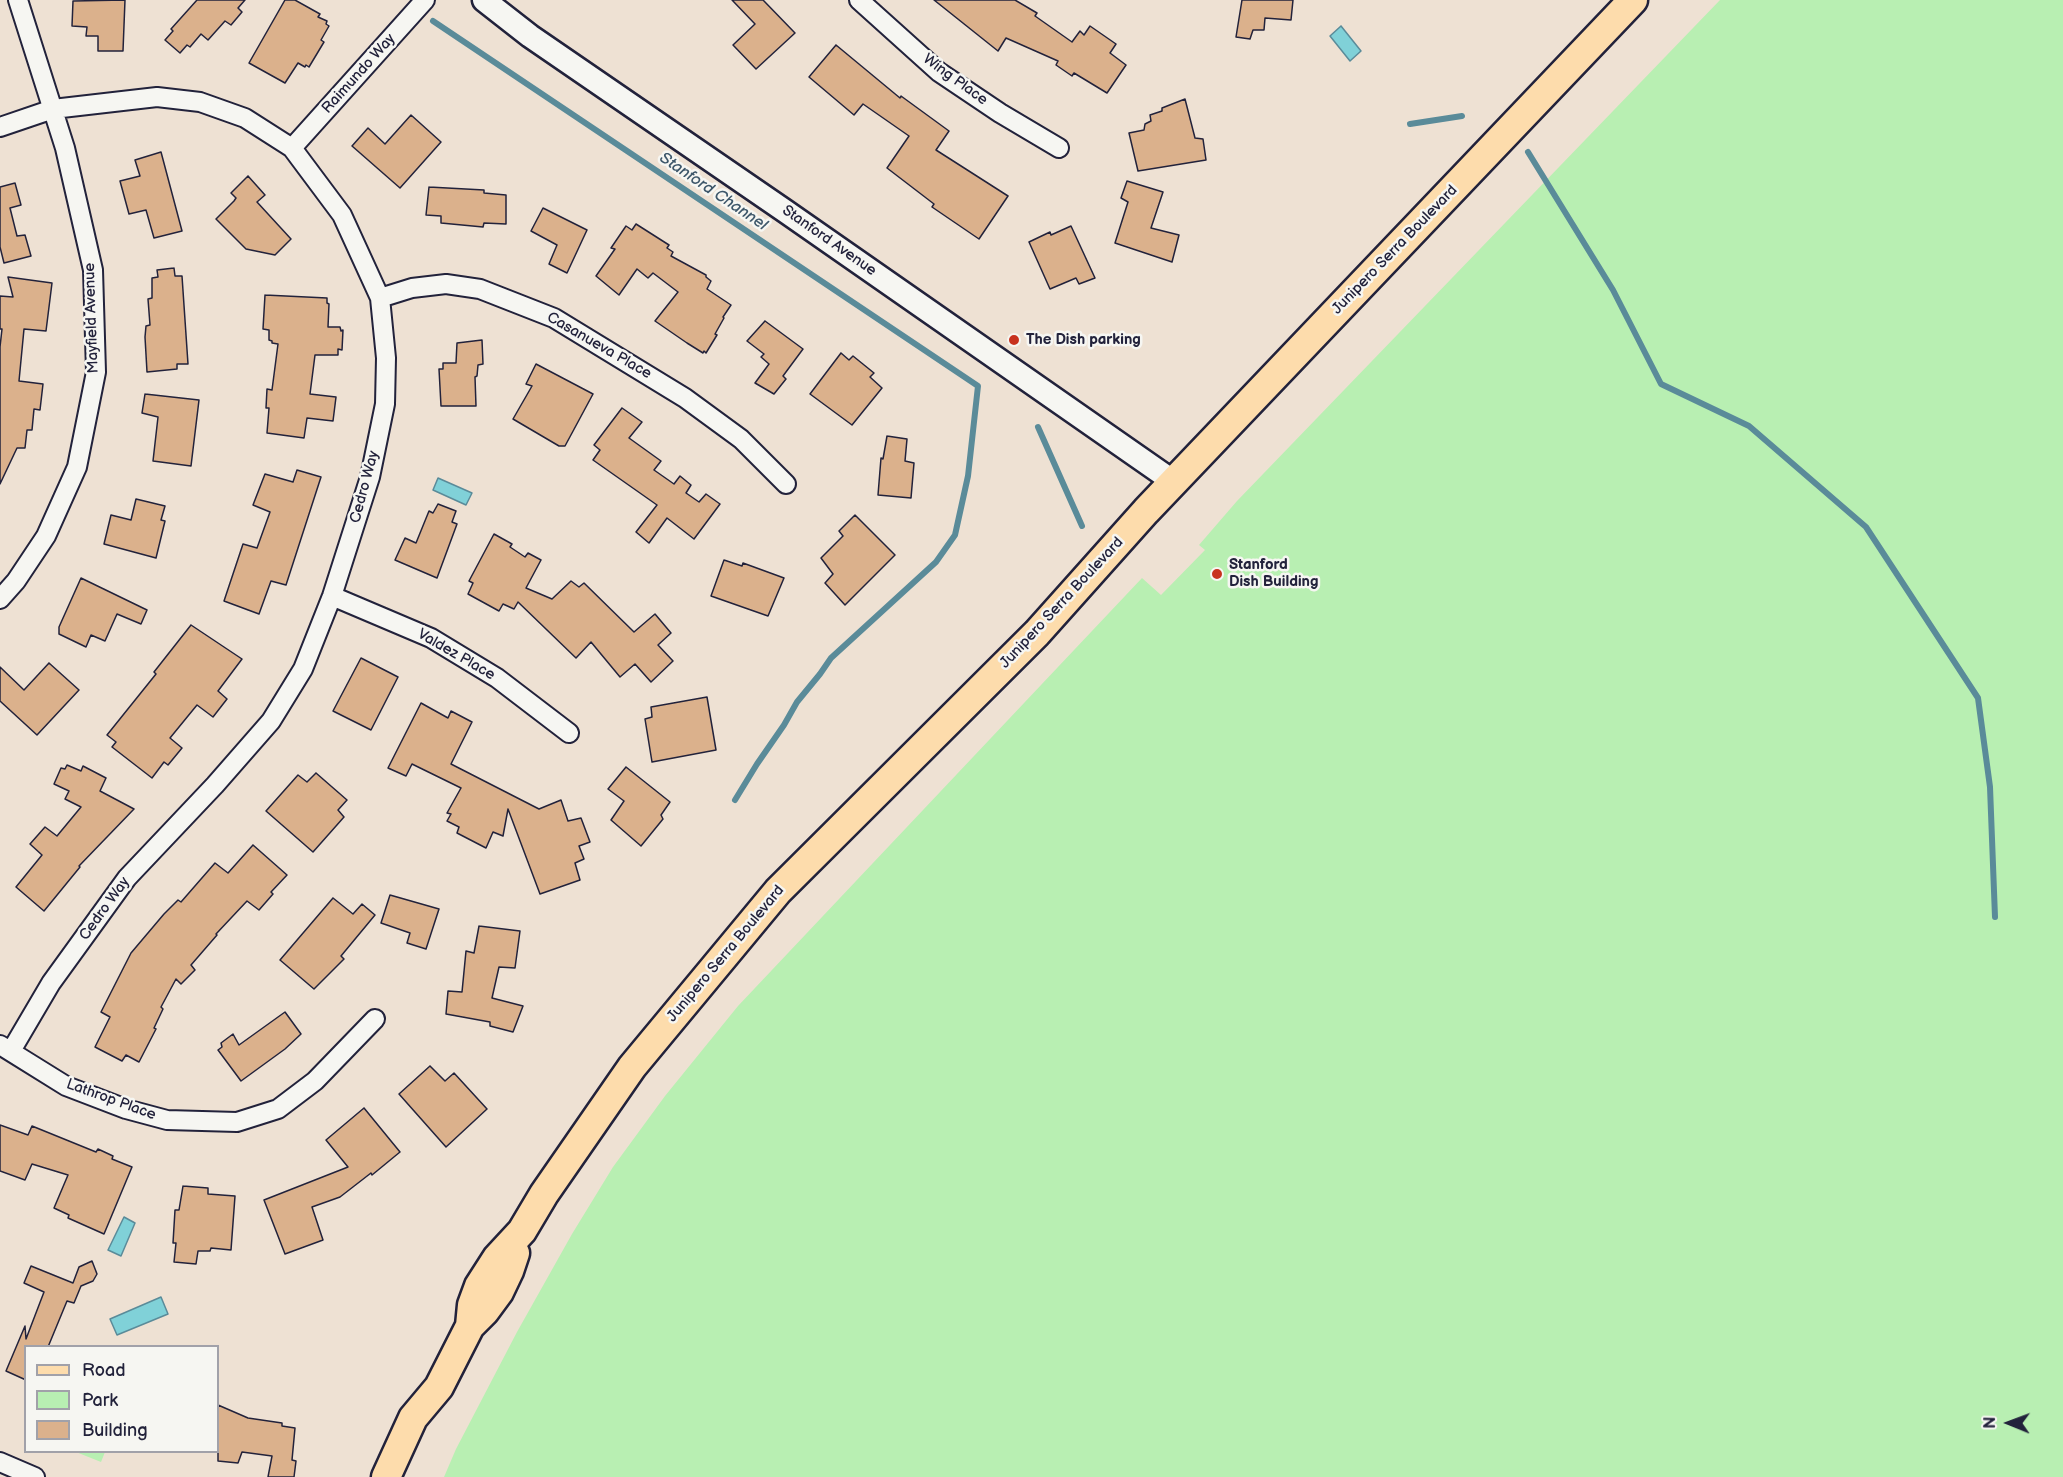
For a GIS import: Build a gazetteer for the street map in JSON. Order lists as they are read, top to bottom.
{
  "streets": {
    "main road": ["Junipero Serra Boulevard"],
    "street": [
      "Raimundo Way",
      "Wing Place",
      "Stanford Avenue",
      "Mayfield Avenue",
      "Casanueva Place",
      "Cedro Way",
      "Valdez Place",
      "Lathrop Place"
    ]
  },
  "crossings": [
    ["Raimundo Way", "Cedro Way"],
    ["Stanford Avenue", "Junipero Serra Boulevard"],
    ["Mayfield Avenue", "Cedro Way"],
    ["Casanueva Place", "Cedro Way"],
    ["Cedro Way", "Valdez Place"],
    ["Cedro Way", "Lathrop Place"]
  ],
  "water": ["Stanford Channel"],
  "places": ["The Dish parking", "Stanford Dish Building"],
  "legend": ["Road", "Park", "Building"],
  "north": "left"
}
